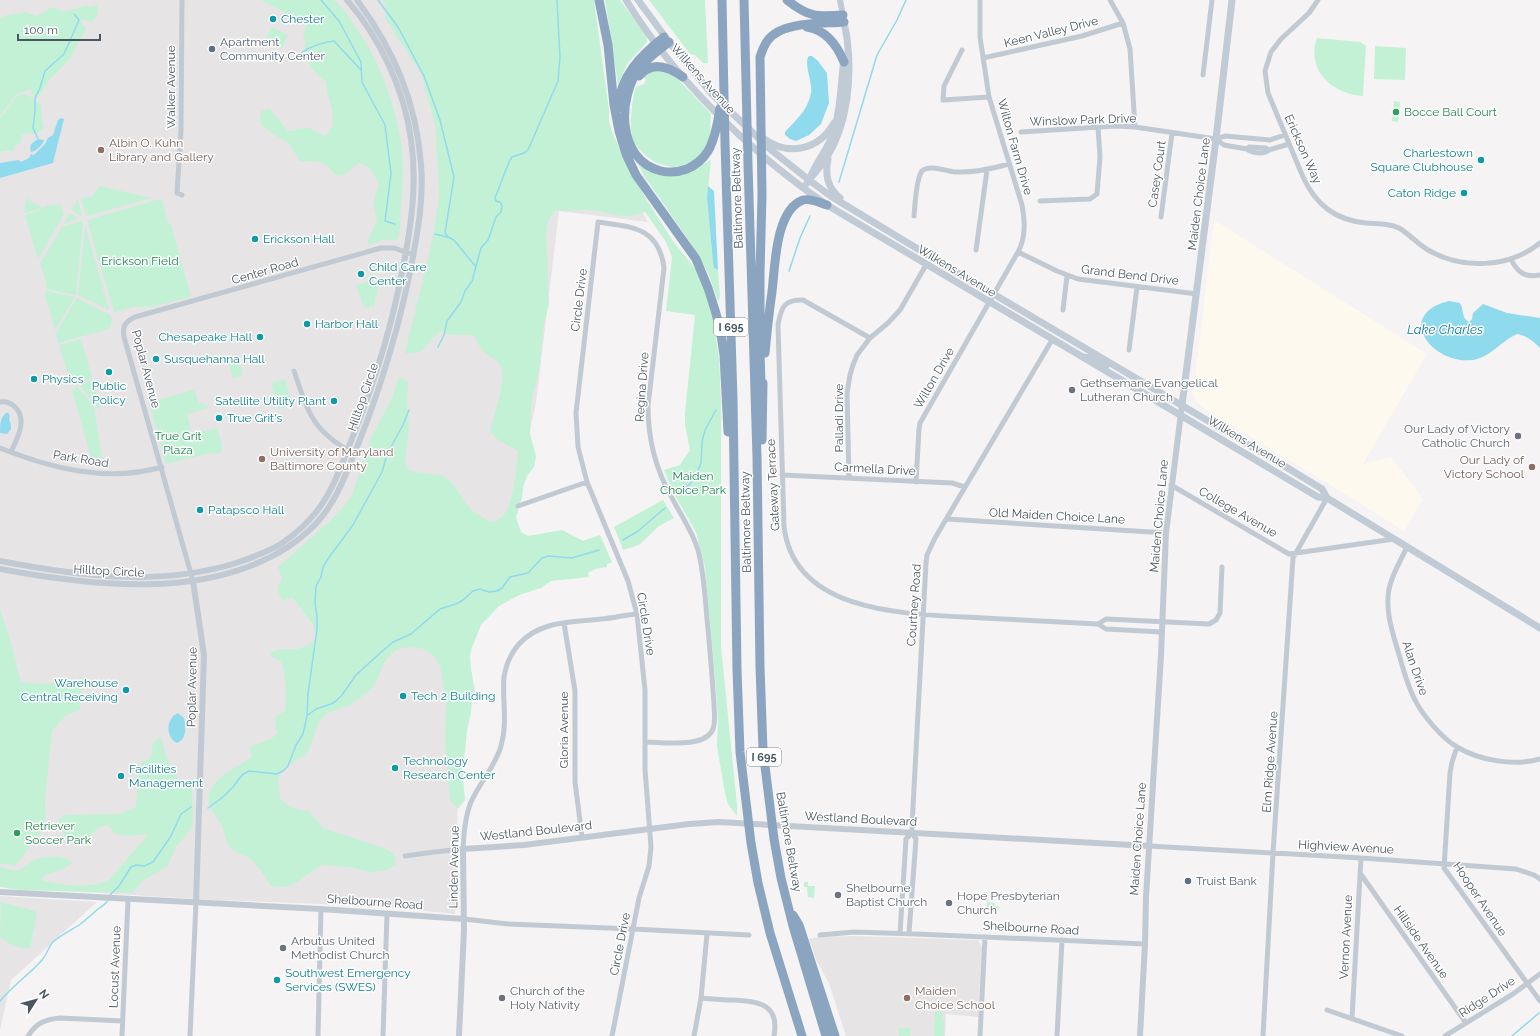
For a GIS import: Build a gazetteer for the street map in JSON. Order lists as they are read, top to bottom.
{
  "streets": {
    "highway": ["Baltimore Beltway", "I 695"],
    "main road": ["Wilkens Avenue", "Maiden Choice Lane"],
    "street": [
      "Keen Valley Drive",
      "Walker Avenue",
      "Winslow Park Drive",
      "Wilton Farm Drive",
      "Erickson Way",
      "Casey Court",
      "Center Road",
      "Grand Bend Drive",
      "Circle Drive",
      "Poplar Avenue",
      "Wilton Drive",
      "Regina Drive",
      "Hilltop Circle",
      "Palladi Drive",
      "Park Road",
      "Carmella Drive",
      "Gateway Terrace",
      "College Avenue",
      "Old Maiden Choice Lane",
      "Courtney Road",
      "Alan Drive",
      "Gloria Avenue",
      "Elm Ridge Avenue",
      "Westland Boulevard",
      "Highview Avenue",
      "Linden Avenue",
      "Hooper Avenue",
      "Shelbourne Road",
      "Vernon Avenue",
      "Hillside Avenue",
      "Locust Avenue",
      "Ridge Drive"
    ]
  },
  "crossings": [
    ["Keen Valley Drive", "Wilton Farm Drive"],
    ["Wilkens Avenue", "Wilton Farm Drive"],
    ["Wilkens Avenue", "Maiden Choice Lane"],
    ["Wilkens Avenue", "Wilton Drive"],
    ["Wilkens Avenue", "Palladi Drive"],
    ["Wilkens Avenue", "Courtney Road"],
    ["Wilkens Avenue", "Alan Drive"],
    ["Wilkens Avenue", "Elm Ridge Avenue"],
    ["Winslow Park Drive", "Erickson Way"],
    ["Winslow Park Drive", "Casey Court"],
    ["Winslow Park Drive", "Maiden Choice Lane"],
    ["Wilton Farm Drive", "Grand Bend Drive"],
    ["Wilton Farm Drive", "Wilton Drive"],
    ["Maiden Choice Lane", "Grand Bend Drive"],
    ["Maiden Choice Lane", "Gateway Terrace"],
    ["Maiden Choice Lane", "College Avenue"],
    ["Maiden Choice Lane", "Old Maiden Choice Lane"],
    ["Maiden Choice Lane", "Westland Boulevard"],
    ["Maiden Choice Lane", "Highview Avenue"],
    ["Maiden Choice Lane", "Shelbourne Road"],
    ["Center Road", "Poplar Avenue"],
    ["Center Road", "Hilltop Circle"],
    ["Circle Drive", "Regina Drive"],
    ["Circle Drive", "Westland Boulevard"],
    ["Circle Drive", "Linden Avenue"],
    ["Circle Drive", "Shelbourne Road"],
    ["Poplar Avenue", "Hilltop Circle"],
    ["Poplar Avenue", "Park Road"],
    ["Poplar Avenue", "Shelbourne Road"],
    ["Wilton Drive", "Carmella Drive"],
    ["Palladi Drive", "Carmella Drive"],
    ["Palladi Drive", "Gateway Terrace"],
    ["Carmella Drive", "Gateway Terrace"],
    ["Carmella Drive", "Courtney Road"],
    ["Gateway Terrace", "Courtney Road"],
    ["College Avenue", "Elm Ridge Avenue"],
    ["Old Maiden Choice Lane", "Courtney Road"],
    ["Courtney Road", "Westland Boulevard"],
    ["Courtney Road", "Shelbourne Road"],
    ["Alan Drive", "Hooper Avenue"],
    ["Gloria Avenue", "Westland Boulevard"],
    ["Gloria Avenue", "Linden Avenue"],
    ["Elm Ridge Avenue", "Highview Avenue"],
    ["Westland Boulevard", "Highview Avenue"],
    ["Westland Boulevard", "Linden Avenue"],
    ["Highview Avenue", "Hooper Avenue"],
    ["Highview Avenue", "Vernon Avenue"],
    ["Linden Avenue", "Shelbourne Road"],
    ["Hooper Avenue", "Ridge Drive"],
    ["Shelbourne Road", "Locust Avenue"],
    ["Vernon Avenue", "Hillside Avenue"],
    ["Hillside Avenue", "Ridge Drive"]
  ],
  "water": ["Lake Charles"],
  "parks": ["Erickson Field", "True Grit Plaza", "Maiden Choice Park"],
  "places": [
    "Chester",
    "Apartment Community Center",
    "Bocce Ball Court",
    "Albin O. Kuhn Library and Gallery",
    "Charlestown Square Clubhouse",
    "Caton Ridge",
    "Erickson Hall",
    "Child Care Center",
    "Harbor Hall",
    "Chesapeake Hall",
    "Susquehanna Hall",
    "Public Policy",
    "Physics",
    "Gethsemane Evangelical Lutheran Church",
    "Satellite Utility Plant",
    "True Grit's",
    "Our Lady of Victory Catholic Church",
    "University of Maryland Baltimore County",
    "Our Lady of Victory School",
    "Patapsco Hall",
    "Warehouse Central Receiving",
    "Tech 2 Building",
    "Technology Research Center",
    "Facilities Management",
    "Retriever Soccer Park",
    "Truist Bank",
    "Shelbourne Baptist Church",
    "Hope Presbyterian Church",
    "Arbutus United Methodist Church",
    "Southwest Emergency Services (SWES)",
    "Church of the Holy Nativity",
    "Maiden Choice School"
  ],
  "scale_bar": "100 m",
  "north": "top right"
}
